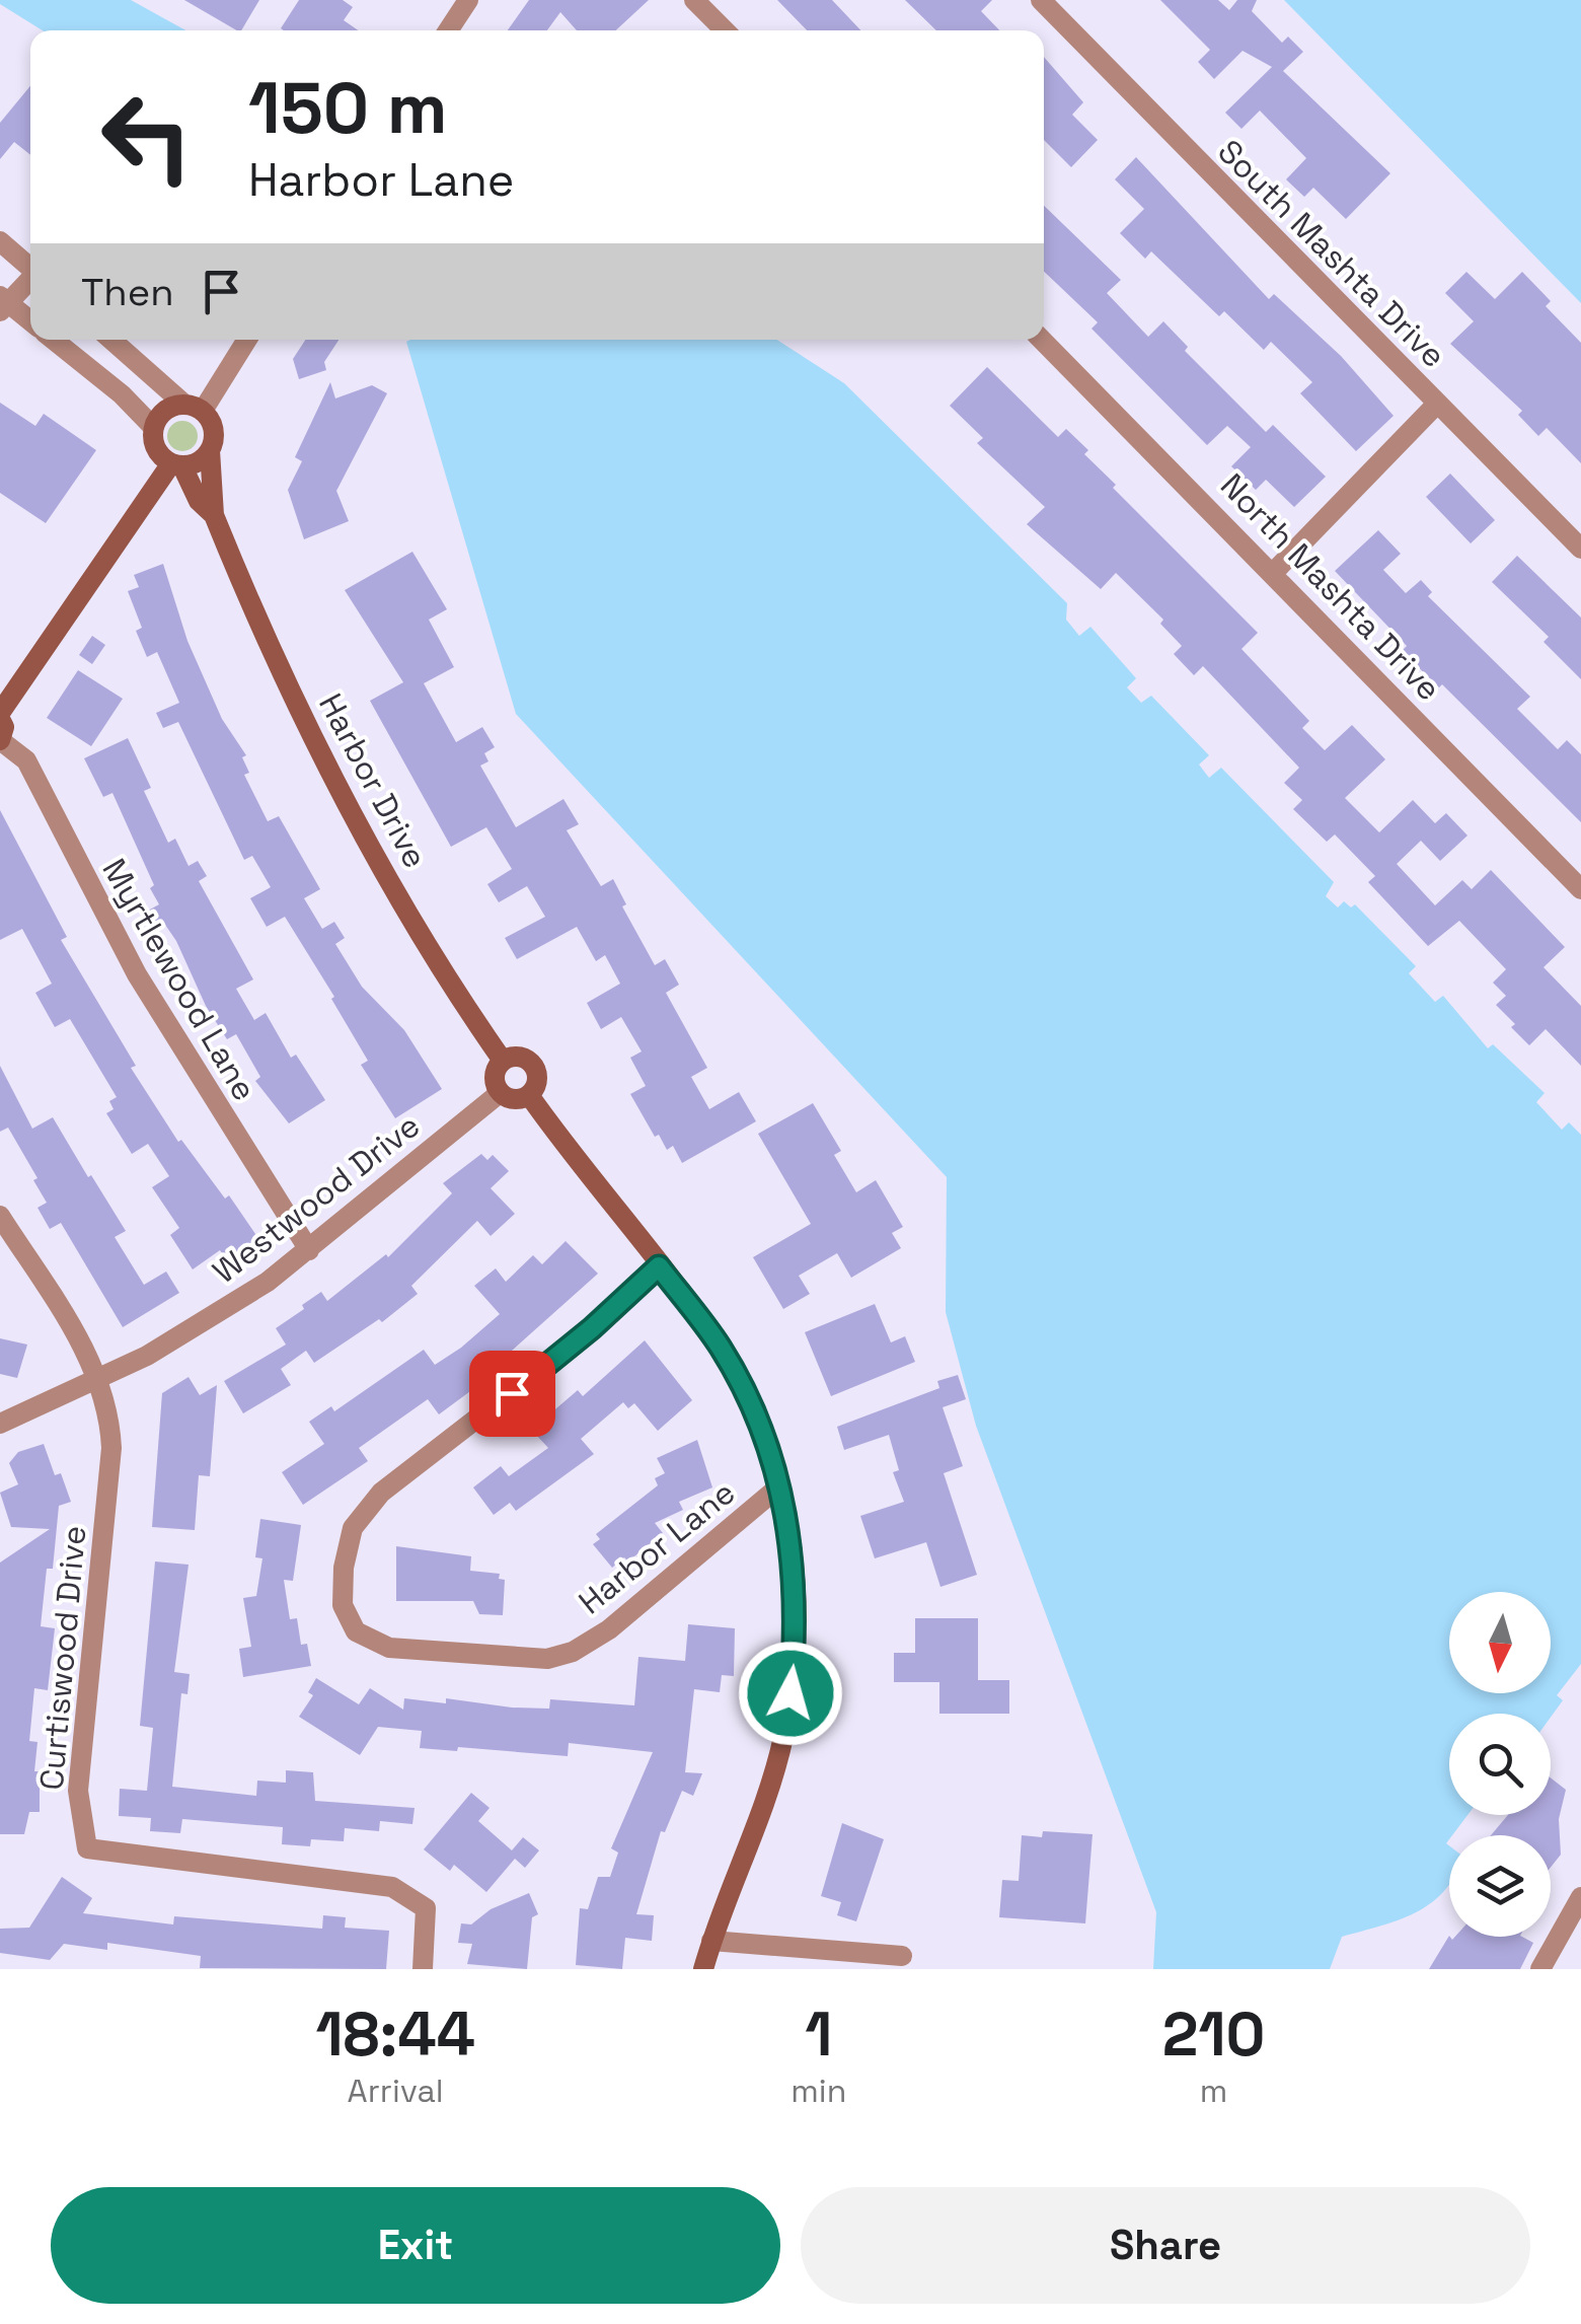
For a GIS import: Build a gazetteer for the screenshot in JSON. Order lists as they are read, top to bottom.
{
  "streets": {
    "street": [
      "South Mashta Drive",
      "North Mashta Drive",
      "Harbor Drive",
      "Myrtlewood Lane",
      "Westwood Drive",
      "Harbor Lane",
      "Curtiswood Drive"
    ]
  },
  "crossings": [
    ["Harbor Drive", "Westwood Drive"],
    ["Myrtlewood Lane", "Westwood Drive"],
    ["Westwood Drive", "Curtiswood Drive"]
  ],
  "north": "bottom",
  "page": {
    "turn": ["150 m", "Harbor Lane"],
    "then": "Then",
    "eta": [
      "18:44",
      "Arrival",
      "1",
      "min",
      "210",
      "m"
    ],
    "buttons": ["Exit", "Share"]
  }
}
